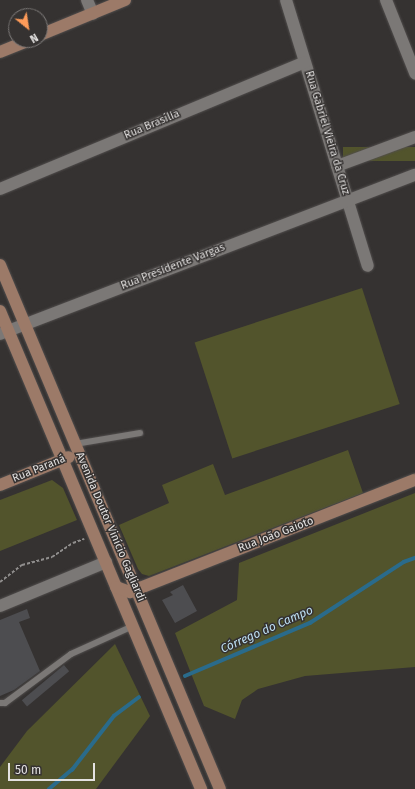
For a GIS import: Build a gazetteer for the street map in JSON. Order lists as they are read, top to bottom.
{
  "streets": {
    "street": [
      "Rua Brasília",
      "Rua Gabriel Vieira da Cruz",
      "Rua Presidente Vargas",
      "Rua Paraná",
      "Avenida Doutor Vinício Gagliardi",
      "Rua João Gaioto"
    ]
  },
  "crossings": [
    ["Rua Brasília", "Rua Gabriel Vieira da Cruz"],
    ["Rua Gabriel Vieira da Cruz", "Rua Presidente Vargas"],
    ["Rua Presidente Vargas", "Avenida Doutor Vinício Gagliardi"],
    ["Rua Paraná", "Avenida Doutor Vinício Gagliardi"],
    ["Avenida Doutor Vinício Gagliardi", "Rua João Gaioto"]
  ],
  "water": ["Córrego do Campo"],
  "scale_bar": "50 m",
  "north": "bottom right"
}
